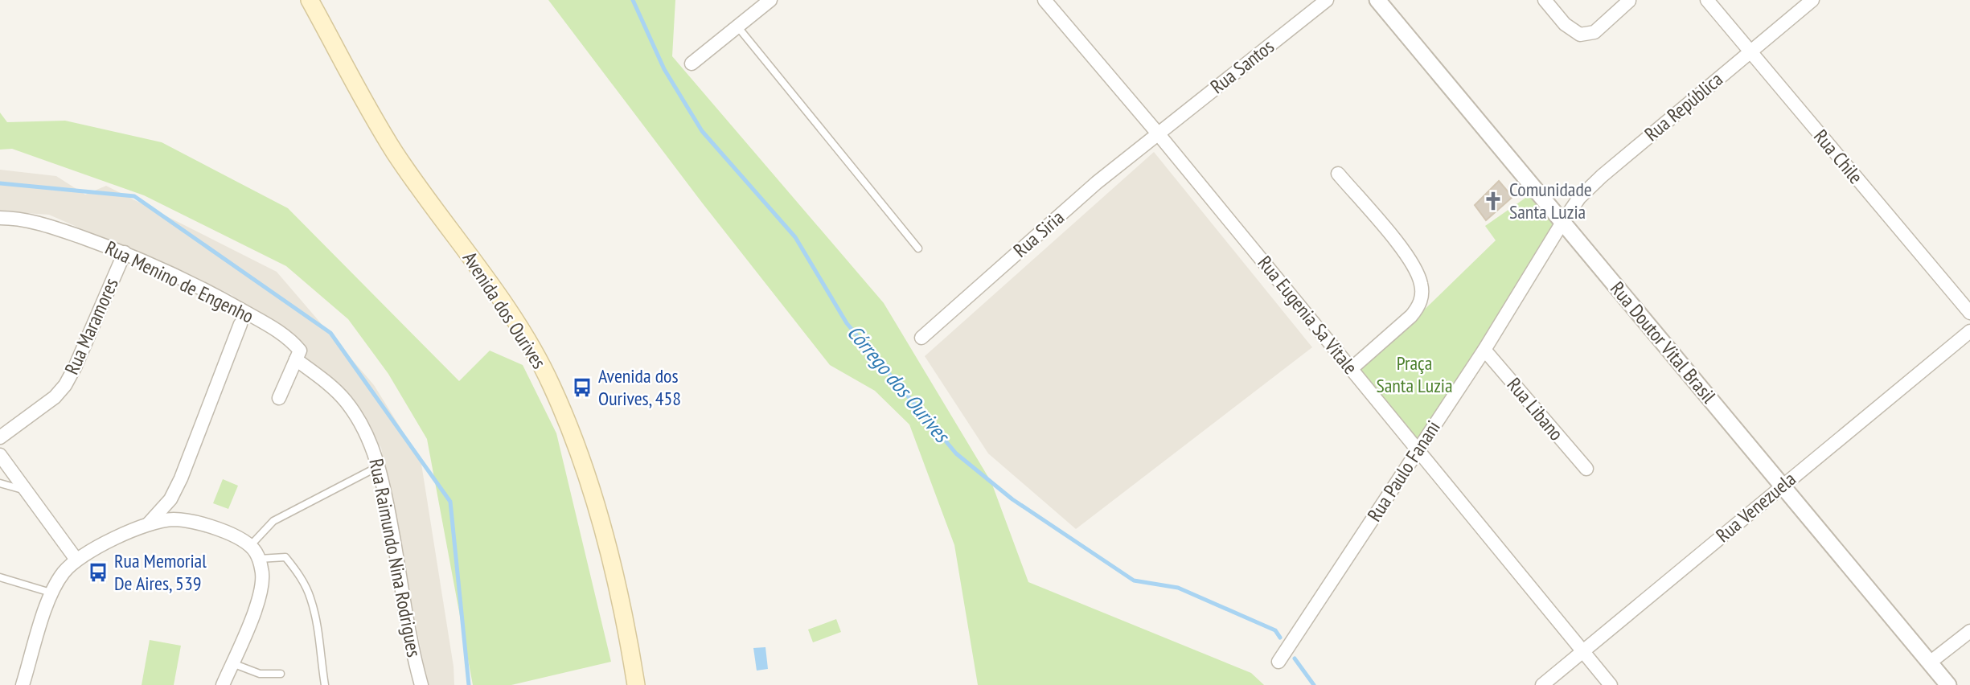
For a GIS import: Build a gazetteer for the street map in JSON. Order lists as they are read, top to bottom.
{
  "streets": {
    "main road": ["Avenida dos Ourives"],
    "street": [
      "Rua Santos",
      "Rua República",
      "Rua Chile",
      "Rua Siria",
      "Rua Menino de Engenho",
      "Rua Eugenia Sa Vitale",
      "Rua Maramores",
      "Rua Doutor Vital Brasil",
      "Rua Libano",
      "Rua Paulo Fanani",
      "Rua Venezuela",
      "Rua Raimundo Nina Rodrigues"
    ]
  },
  "crossings": [
    ["Rua Santos", "Rua Siria"],
    ["Rua Santos", "Rua Eugenia Sa Vitale"],
    ["Rua República", "Rua Chile"],
    ["Rua República", "Rua Doutor Vital Brasil"],
    ["Rua República", "Rua Paulo Fanani"],
    ["Rua Siria", "Rua Eugenia Sa Vitale"],
    ["Rua Menino de Engenho", "Rua Maramores"],
    ["Rua Menino de Engenho", "Rua Raimundo Nina Rodrigues"],
    ["Rua Eugenia Sa Vitale", "Rua Paulo Fanani"],
    ["Rua Eugenia Sa Vitale", "Rua Venezuela"],
    ["Rua Doutor Vital Brasil", "Rua Paulo Fanani"],
    ["Rua Doutor Vital Brasil", "Rua Venezuela"],
    ["Rua Libano", "Rua Paulo Fanani"]
  ],
  "water": ["Córrego dos Ourives"],
  "parks": ["Praça Santa Luzia"],
  "places": {
    "church": ["Comunidade Santa Luzia"],
    "bus stop": ["Avenida dos Ourives, 458", "Rua Memorial De Aires, 539"]
  }
}
